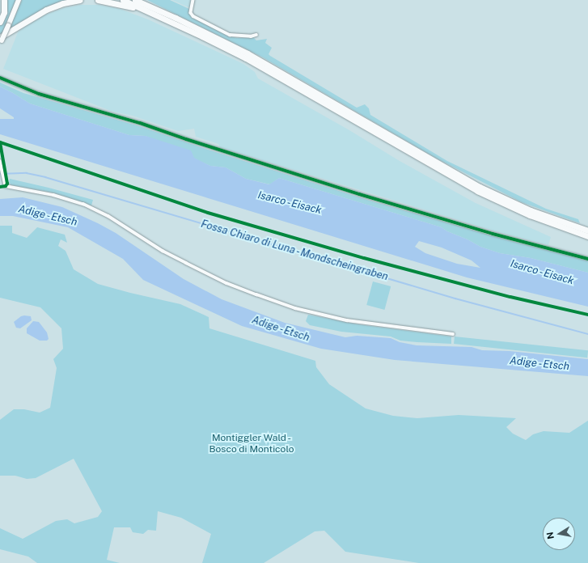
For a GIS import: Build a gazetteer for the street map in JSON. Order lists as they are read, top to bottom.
{
  "water": ["Isarco - Eisack", "Adige - Etsch", "Fossa Chiaro di Luna - Mondscheingraben"],
  "parks": ["Montiggler Wald - Bosco di Monticolo"],
  "north": "left"
}
